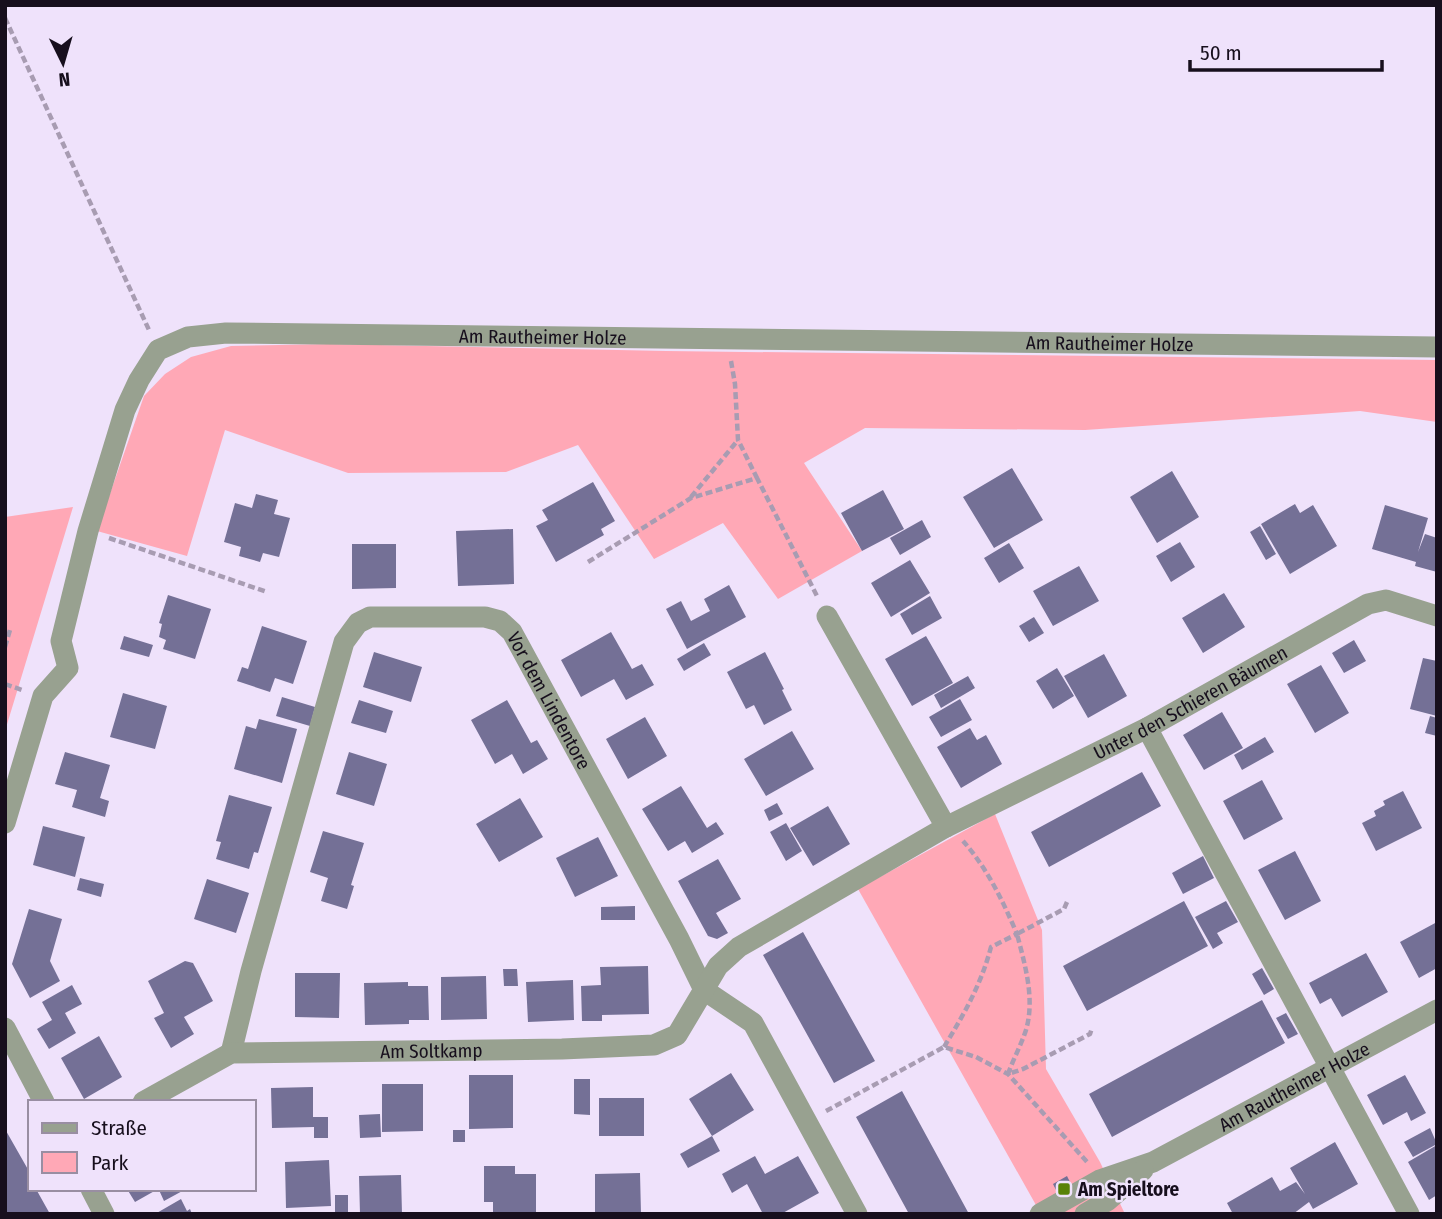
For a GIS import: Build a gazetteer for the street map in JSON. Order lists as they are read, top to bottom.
{
  "streets": {
    "street": [
      "Am Rautheimer Holze",
      "Vor dem Lindentore",
      "Unter den Schieren Bäumen",
      "Am Soltkamp"
    ]
  },
  "crossings": [
    ["Vor dem Lindentore", "Unter den Schieren Bäumen"],
    ["Vor dem Lindentore", "Am Soltkamp"],
    ["Unter den Schieren Bäumen", "Am Soltkamp"]
  ],
  "places": {
    "transit": ["Am Spieltore"]
  },
  "legend": ["Straße", "Park"],
  "scale_bar": "50 m",
  "north": "bottom"
}
